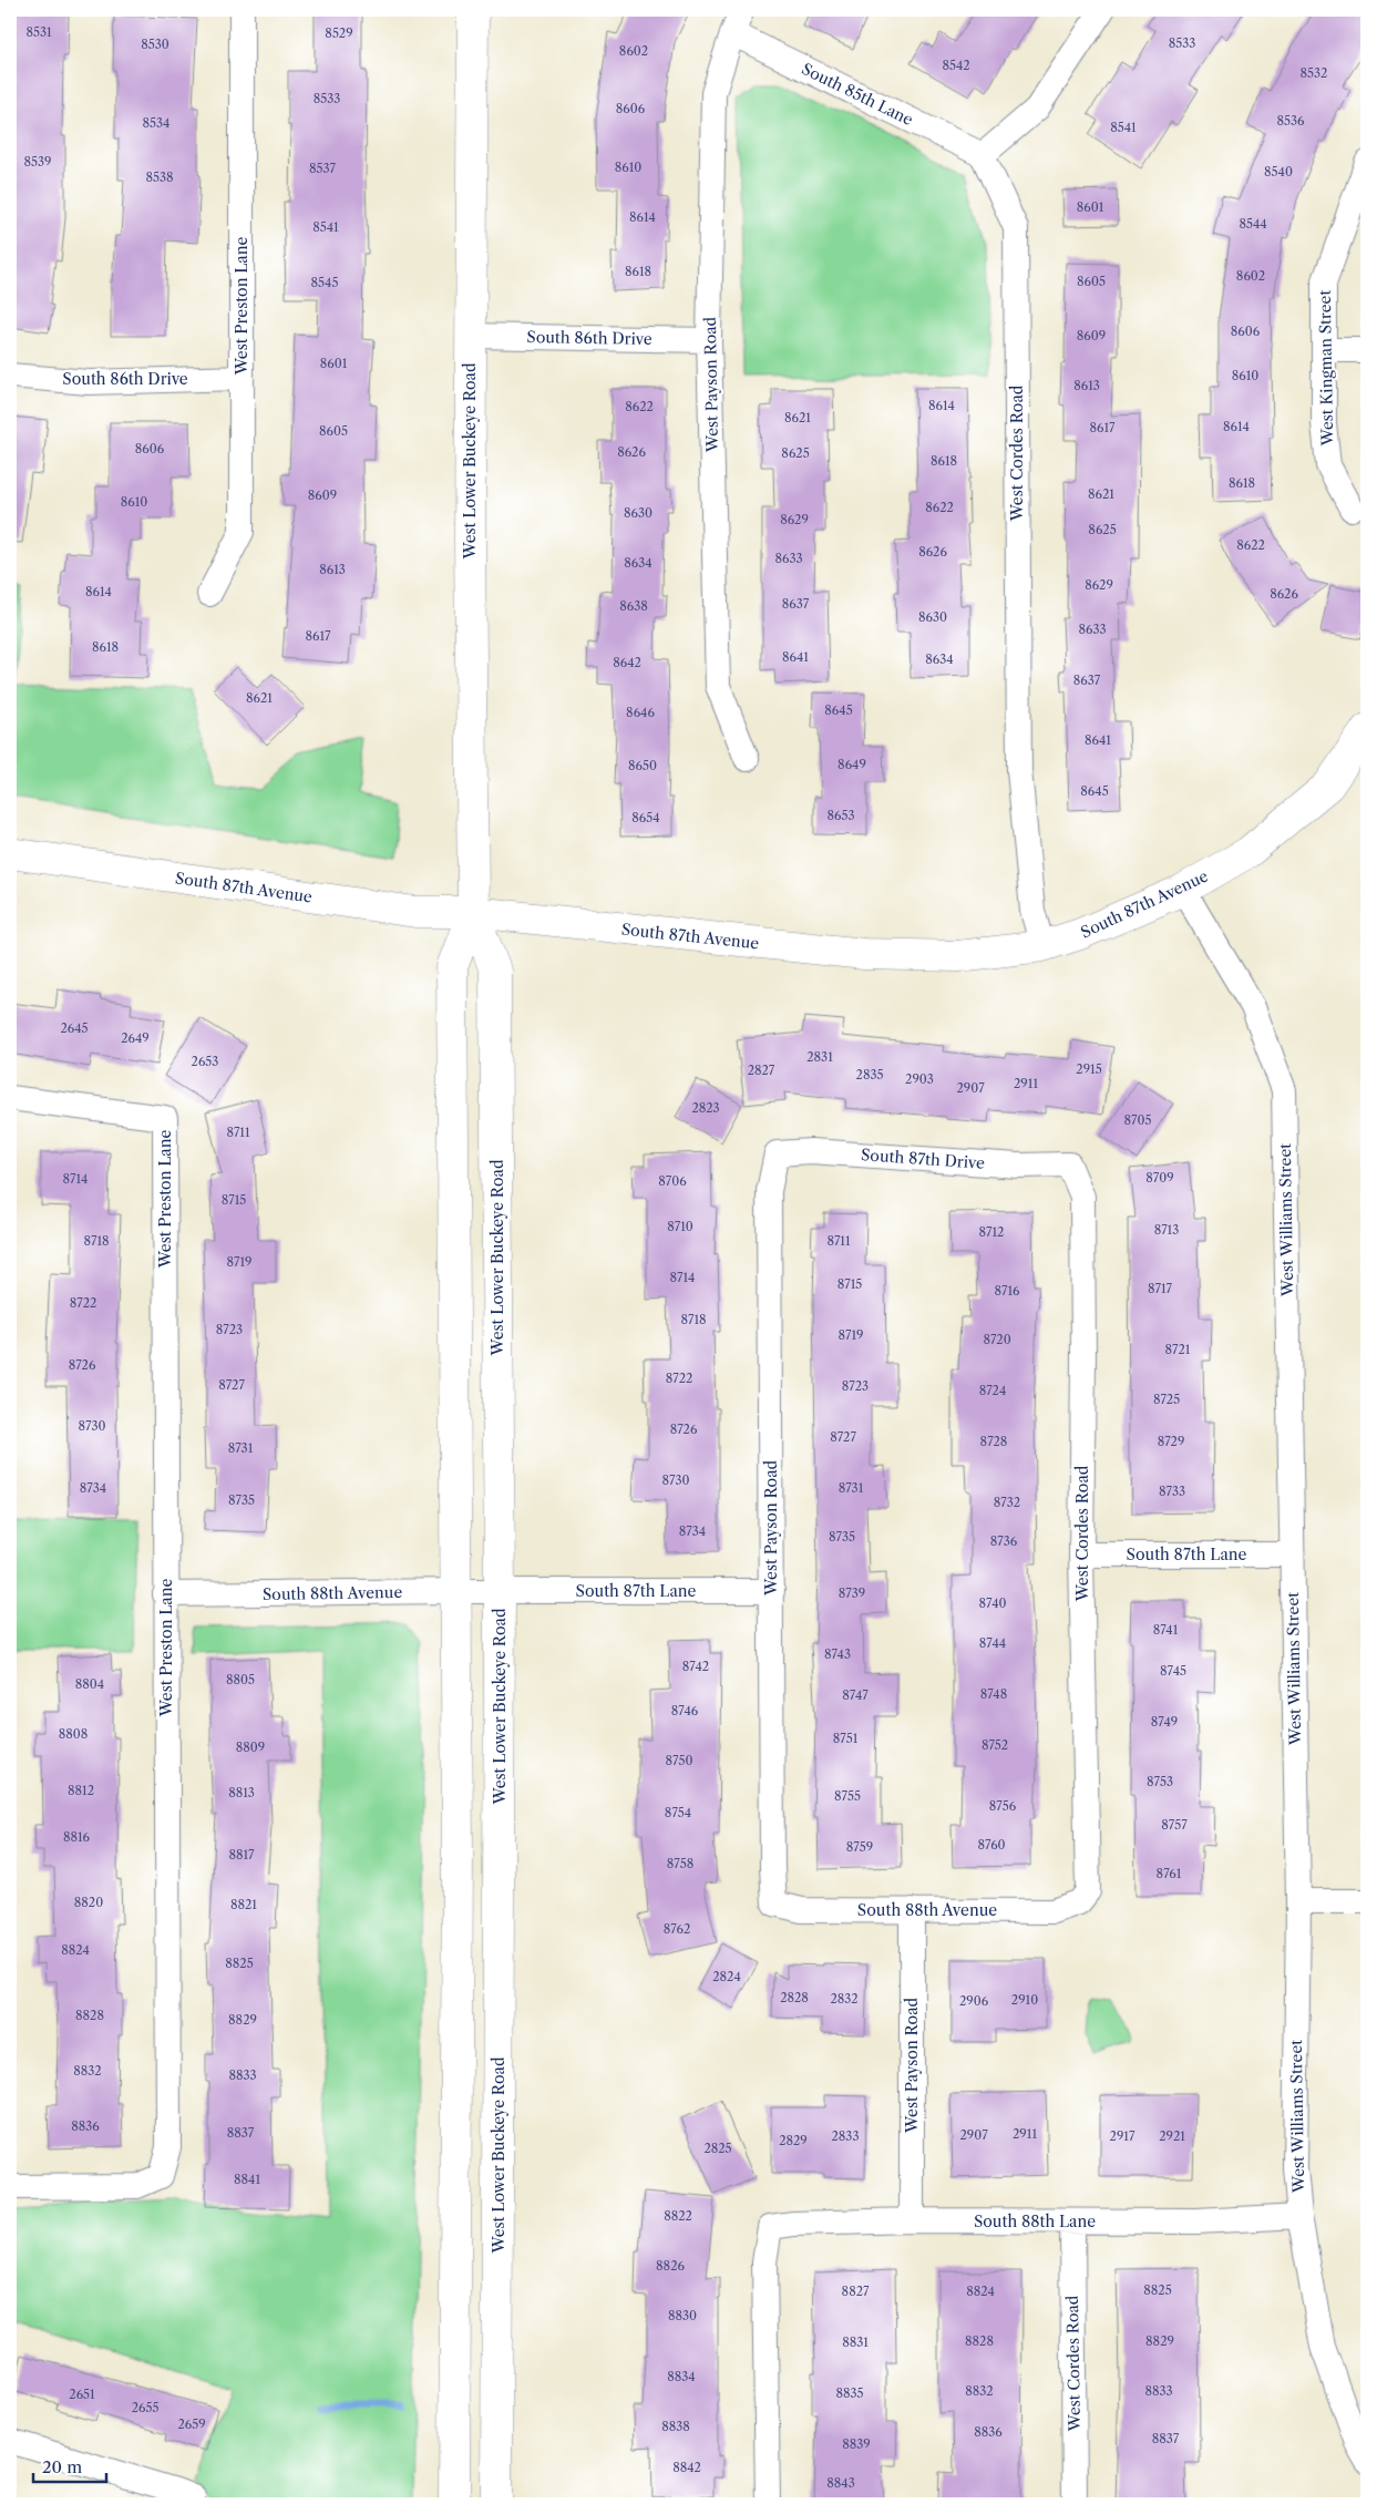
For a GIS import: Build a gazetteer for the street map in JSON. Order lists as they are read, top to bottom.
{
  "streets": {
    "main road": ["West Lower Buckeye Road", "South 87th Avenue"],
    "street": [
      "South 85th Lane",
      "West Preston Lane",
      "South 86th Drive",
      "West Kingman Street",
      "West Payson Road",
      "West Cordes Road",
      "South 87th Drive",
      "West Williams Street",
      "South 87th Lane",
      "South 88th Avenue",
      "South 88th Lane"
    ]
  },
  "crossings": [
    ["South 85th Lane", "West Payson Road"],
    ["South 85th Lane", "West Cordes Road"],
    ["West Preston Lane", "South 86th Drive"],
    ["West Preston Lane", "South 88th Avenue"],
    ["South 86th Drive", "West Payson Road"],
    ["South 86th Drive", "West Lower Buckeye Road"],
    ["West Payson Road", "South 87th Drive"],
    ["West Payson Road", "South 87th Lane"],
    ["West Payson Road", "South 88th Avenue"],
    ["West Payson Road", "South 88th Lane"],
    ["West Cordes Road", "South 87th Avenue"],
    ["West Cordes Road", "South 87th Drive"],
    ["West Cordes Road", "South 87th Lane"],
    ["West Cordes Road", "South 88th Avenue"],
    ["West Cordes Road", "South 88th Lane"],
    ["West Lower Buckeye Road", "South 87th Avenue"],
    ["West Lower Buckeye Road", "South 87th Lane"],
    ["West Lower Buckeye Road", "South 88th Avenue"],
    ["South 87th Avenue", "West Williams Street"],
    ["West Williams Street", "South 87th Lane"],
    ["West Williams Street", "South 88th Lane"],
    ["South 87th Lane", "South 88th Avenue"]
  ],
  "house_numbers": [
    "8531",
    "8529",
    "8533",
    "8530",
    "8602",
    "8542",
    "8532",
    "8533",
    "8606",
    "8536",
    "8534",
    "8541",
    "8539",
    "8610",
    "8537",
    "8540",
    "8538",
    "8601",
    "8614",
    "8544",
    "8541",
    "8618",
    "8602",
    "8605",
    "8545",
    "8606",
    "8609",
    "8601",
    "8610",
    "8613",
    "8614",
    "8622",
    "8621",
    "8614",
    "8617",
    "8605",
    "8606",
    "8626",
    "8625",
    "8618",
    "8618",
    "8621",
    "8609",
    "8610",
    "8622",
    "8630",
    "8629",
    "8625",
    "8622",
    "8626",
    "8633",
    "8634",
    "8613",
    "8629",
    "8614",
    "8626",
    "8637",
    "8638",
    "8630",
    "8633",
    "8617",
    "8618",
    "8641",
    "8634",
    "8642",
    "8637",
    "8621",
    "8645",
    "8646",
    "8641",
    "8649",
    "8650",
    "8645",
    "8653",
    "8654",
    "2645",
    "2649",
    "2831",
    "2653",
    "2915",
    "2827",
    "2835",
    "2903",
    "2911",
    "2907",
    "2823",
    "8705",
    "8711",
    "8709",
    "8714",
    "8706",
    "8715",
    "8710",
    "8713",
    "8712",
    "8718",
    "8711",
    "8719",
    "8714",
    "8715",
    "8717",
    "8716",
    "8722",
    "8718",
    "8723",
    "8719",
    "8720",
    "8721",
    "8726",
    "8722",
    "8727",
    "8723",
    "8724",
    "8725",
    "8730",
    "8726",
    "8727",
    "8728",
    "8729",
    "8731",
    "8730",
    "8734",
    "8731",
    "8733",
    "8735",
    "8732",
    "8734",
    "8735",
    "8736",
    "8739",
    "8740",
    "8741",
    "8744",
    "8743",
    "8742",
    "8745",
    "8805",
    "8804",
    "8748",
    "8747",
    "8746",
    "8749",
    "8808",
    "8751",
    "8752",
    "8809",
    "8750",
    "8753",
    "8812",
    "8813",
    "8755",
    "8756",
    "8754",
    "8757",
    "8816",
    "8760",
    "8759",
    "8817",
    "8758",
    "8761",
    "8820",
    "8821",
    "8762",
    "8824",
    "8825",
    "2824",
    "2828",
    "2832",
    "2910",
    "2906",
    "8828",
    "8829",
    "8832",
    "8833",
    "8836",
    "8837",
    "2911",
    "2907",
    "2833",
    "2917",
    "2921",
    "2829",
    "2825",
    "8841",
    "8822",
    "8826",
    "8825",
    "8827",
    "8824",
    "8830",
    "8828",
    "8829",
    "8831",
    "8834",
    "8832",
    "8833",
    "8835",
    "2651",
    "2655",
    "2659",
    "8838",
    "8836",
    "8837",
    "8839",
    "8842",
    "8843"
  ],
  "scale_bar": "20 m"
}
